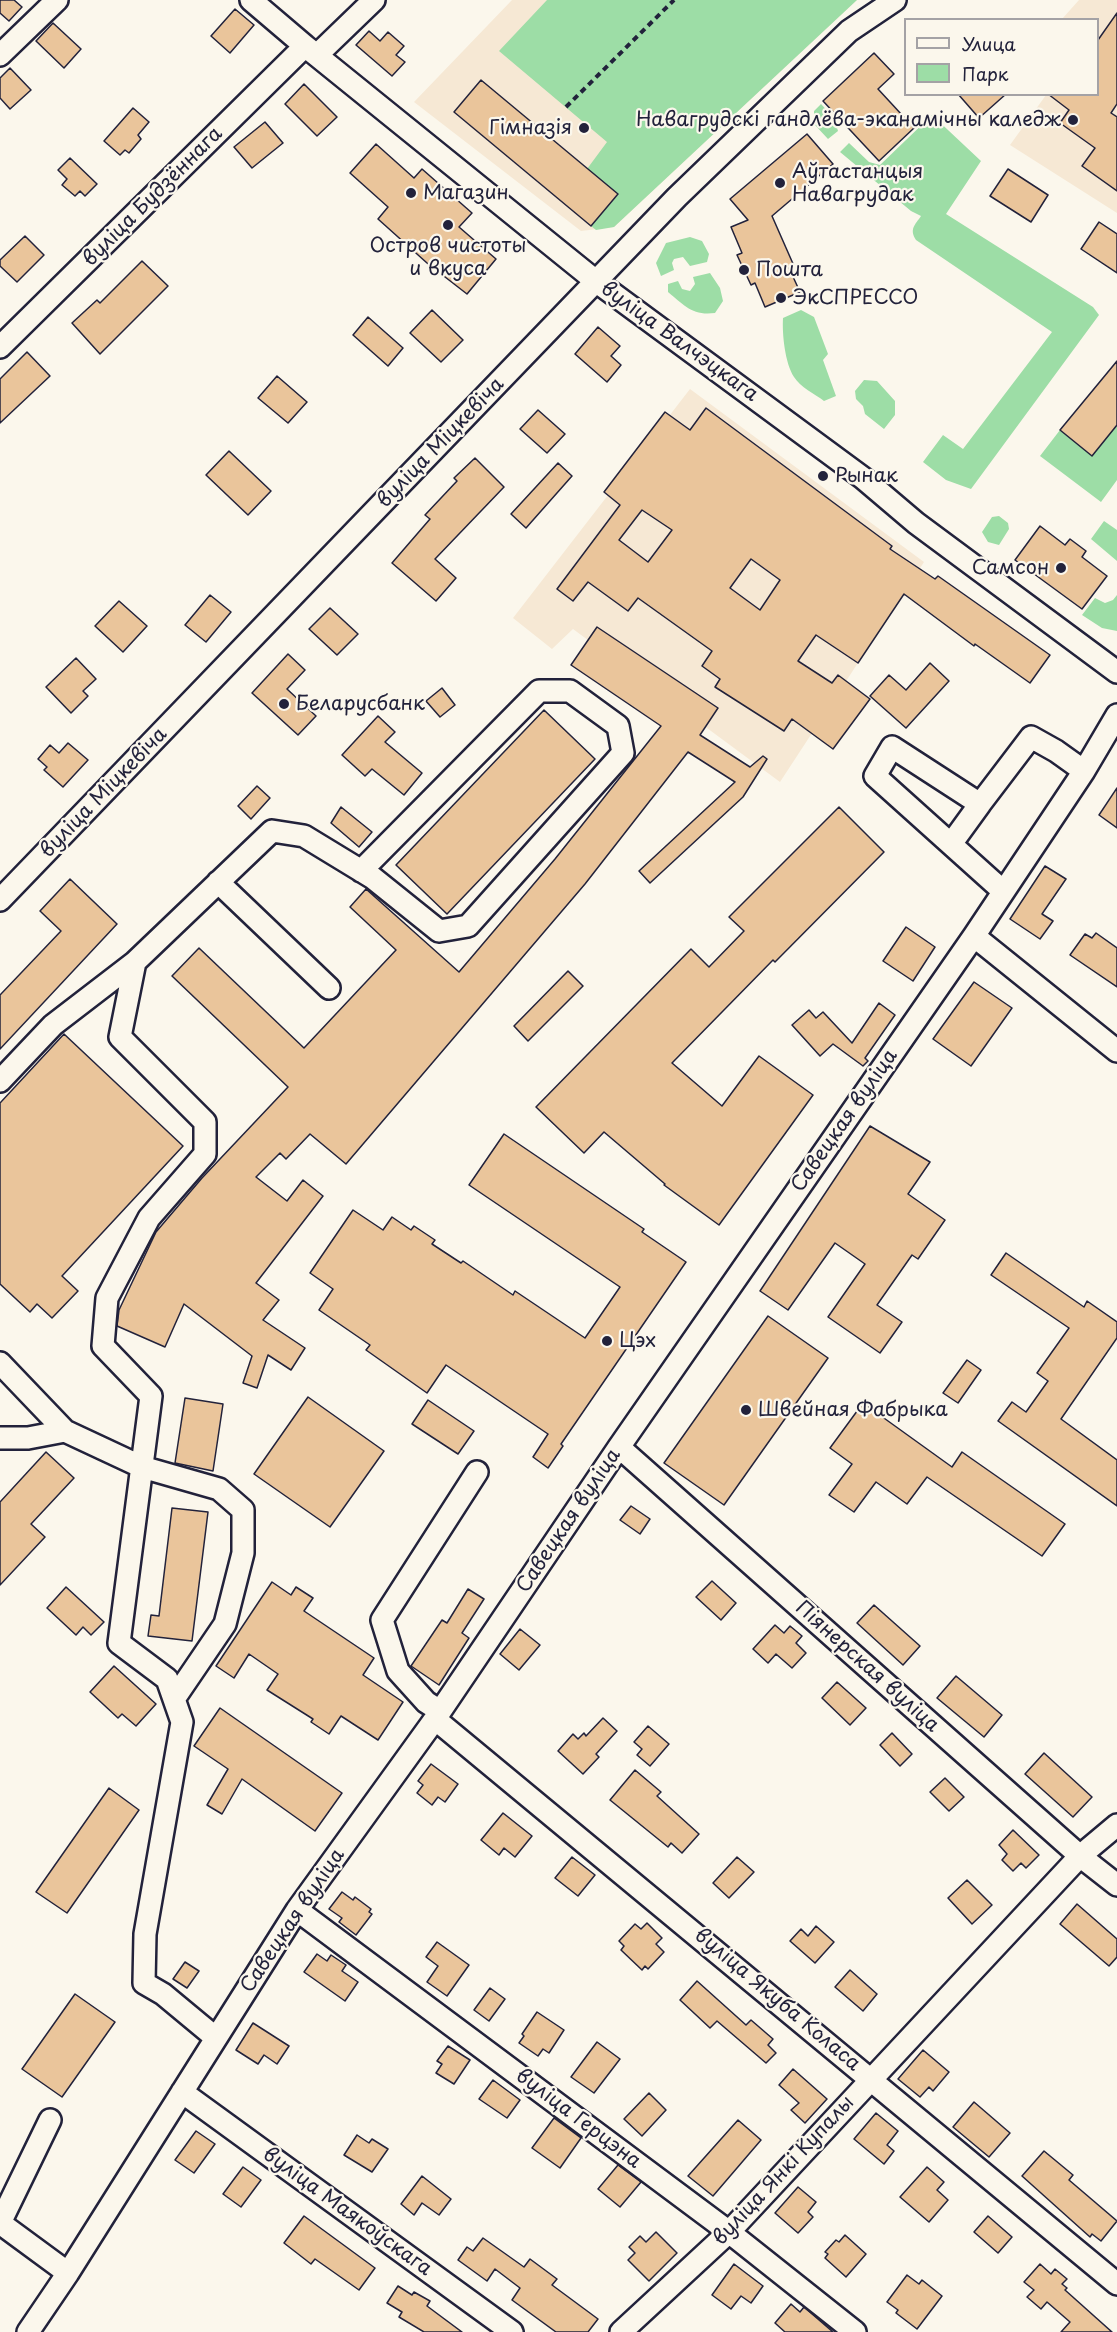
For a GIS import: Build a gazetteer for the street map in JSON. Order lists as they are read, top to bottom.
{
  "streets": {
    "street": [
      "вуліца Будзённага",
      "вуліца Валчэцкага",
      "вуліца Міцкевіча",
      "Савецкая вуліца",
      "Піянерская вуліца",
      "вуліца Якуба Коласа",
      "вуліца Герцэна",
      "вуліца Янкі Купалы",
      "вуліца Маякоўскага"
    ]
  },
  "crossings": [
    ["вуліца Будзённага", "вуліца Валчэцкага"],
    ["вуліца Валчэцкага", "вуліца Міцкевіча"],
    ["Савецкая вуліца", "Піянерская вуліца"],
    ["Савецкая вуліца", "вуліца Якуба Коласа"],
    ["Савецкая вуліца", "вуліца Герцэна"],
    ["Савецкая вуліца", "вуліца Маякоўскага"],
    ["Піянерская вуліца", "вуліца Янкі Купалы"],
    ["вуліца Якуба Коласа", "вуліца Янкі Купалы"],
    ["вуліца Герцэна", "вуліца Янкі Купалы"]
  ],
  "places": [
    "Навагрудскі гандлёва-эканамічны каледж",
    "Гімназія",
    "Аўтастанцыя Навагрудак",
    "Магазин",
    "Остров чистоты и вкуса",
    "Пошта",
    "ЭкСПРЕССО",
    "Рынак",
    "Самсон",
    "Беларусбанк",
    "Цэх",
    "Швейная Фабрыка"
  ],
  "legend": ["Улица", "Парк"]
}
